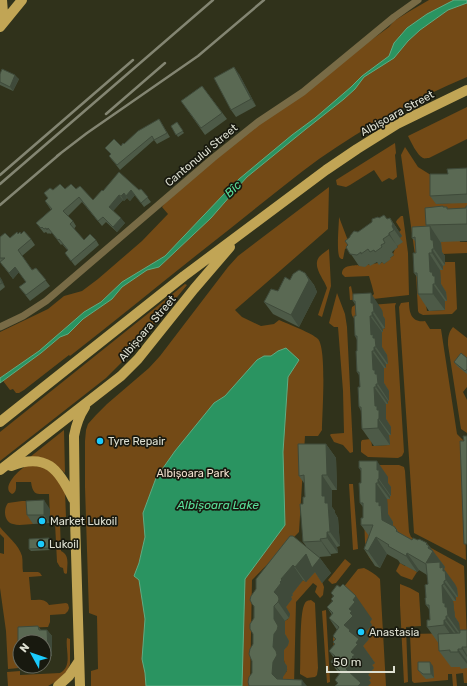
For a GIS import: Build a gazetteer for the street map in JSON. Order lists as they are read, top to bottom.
{
  "streets": {
    "main road": ["Albișoara Street"],
    "street": ["Cantonului Street"]
  },
  "water": ["Bîc", "Albișoara Lake"],
  "parks": ["Albișoara Park"],
  "places": [
    "Tyre Repair",
    "Market Lukoil",
    "Lukoil",
    "Anastasia"
  ],
  "scale_bar": "50 m",
  "north": "top left"
}
